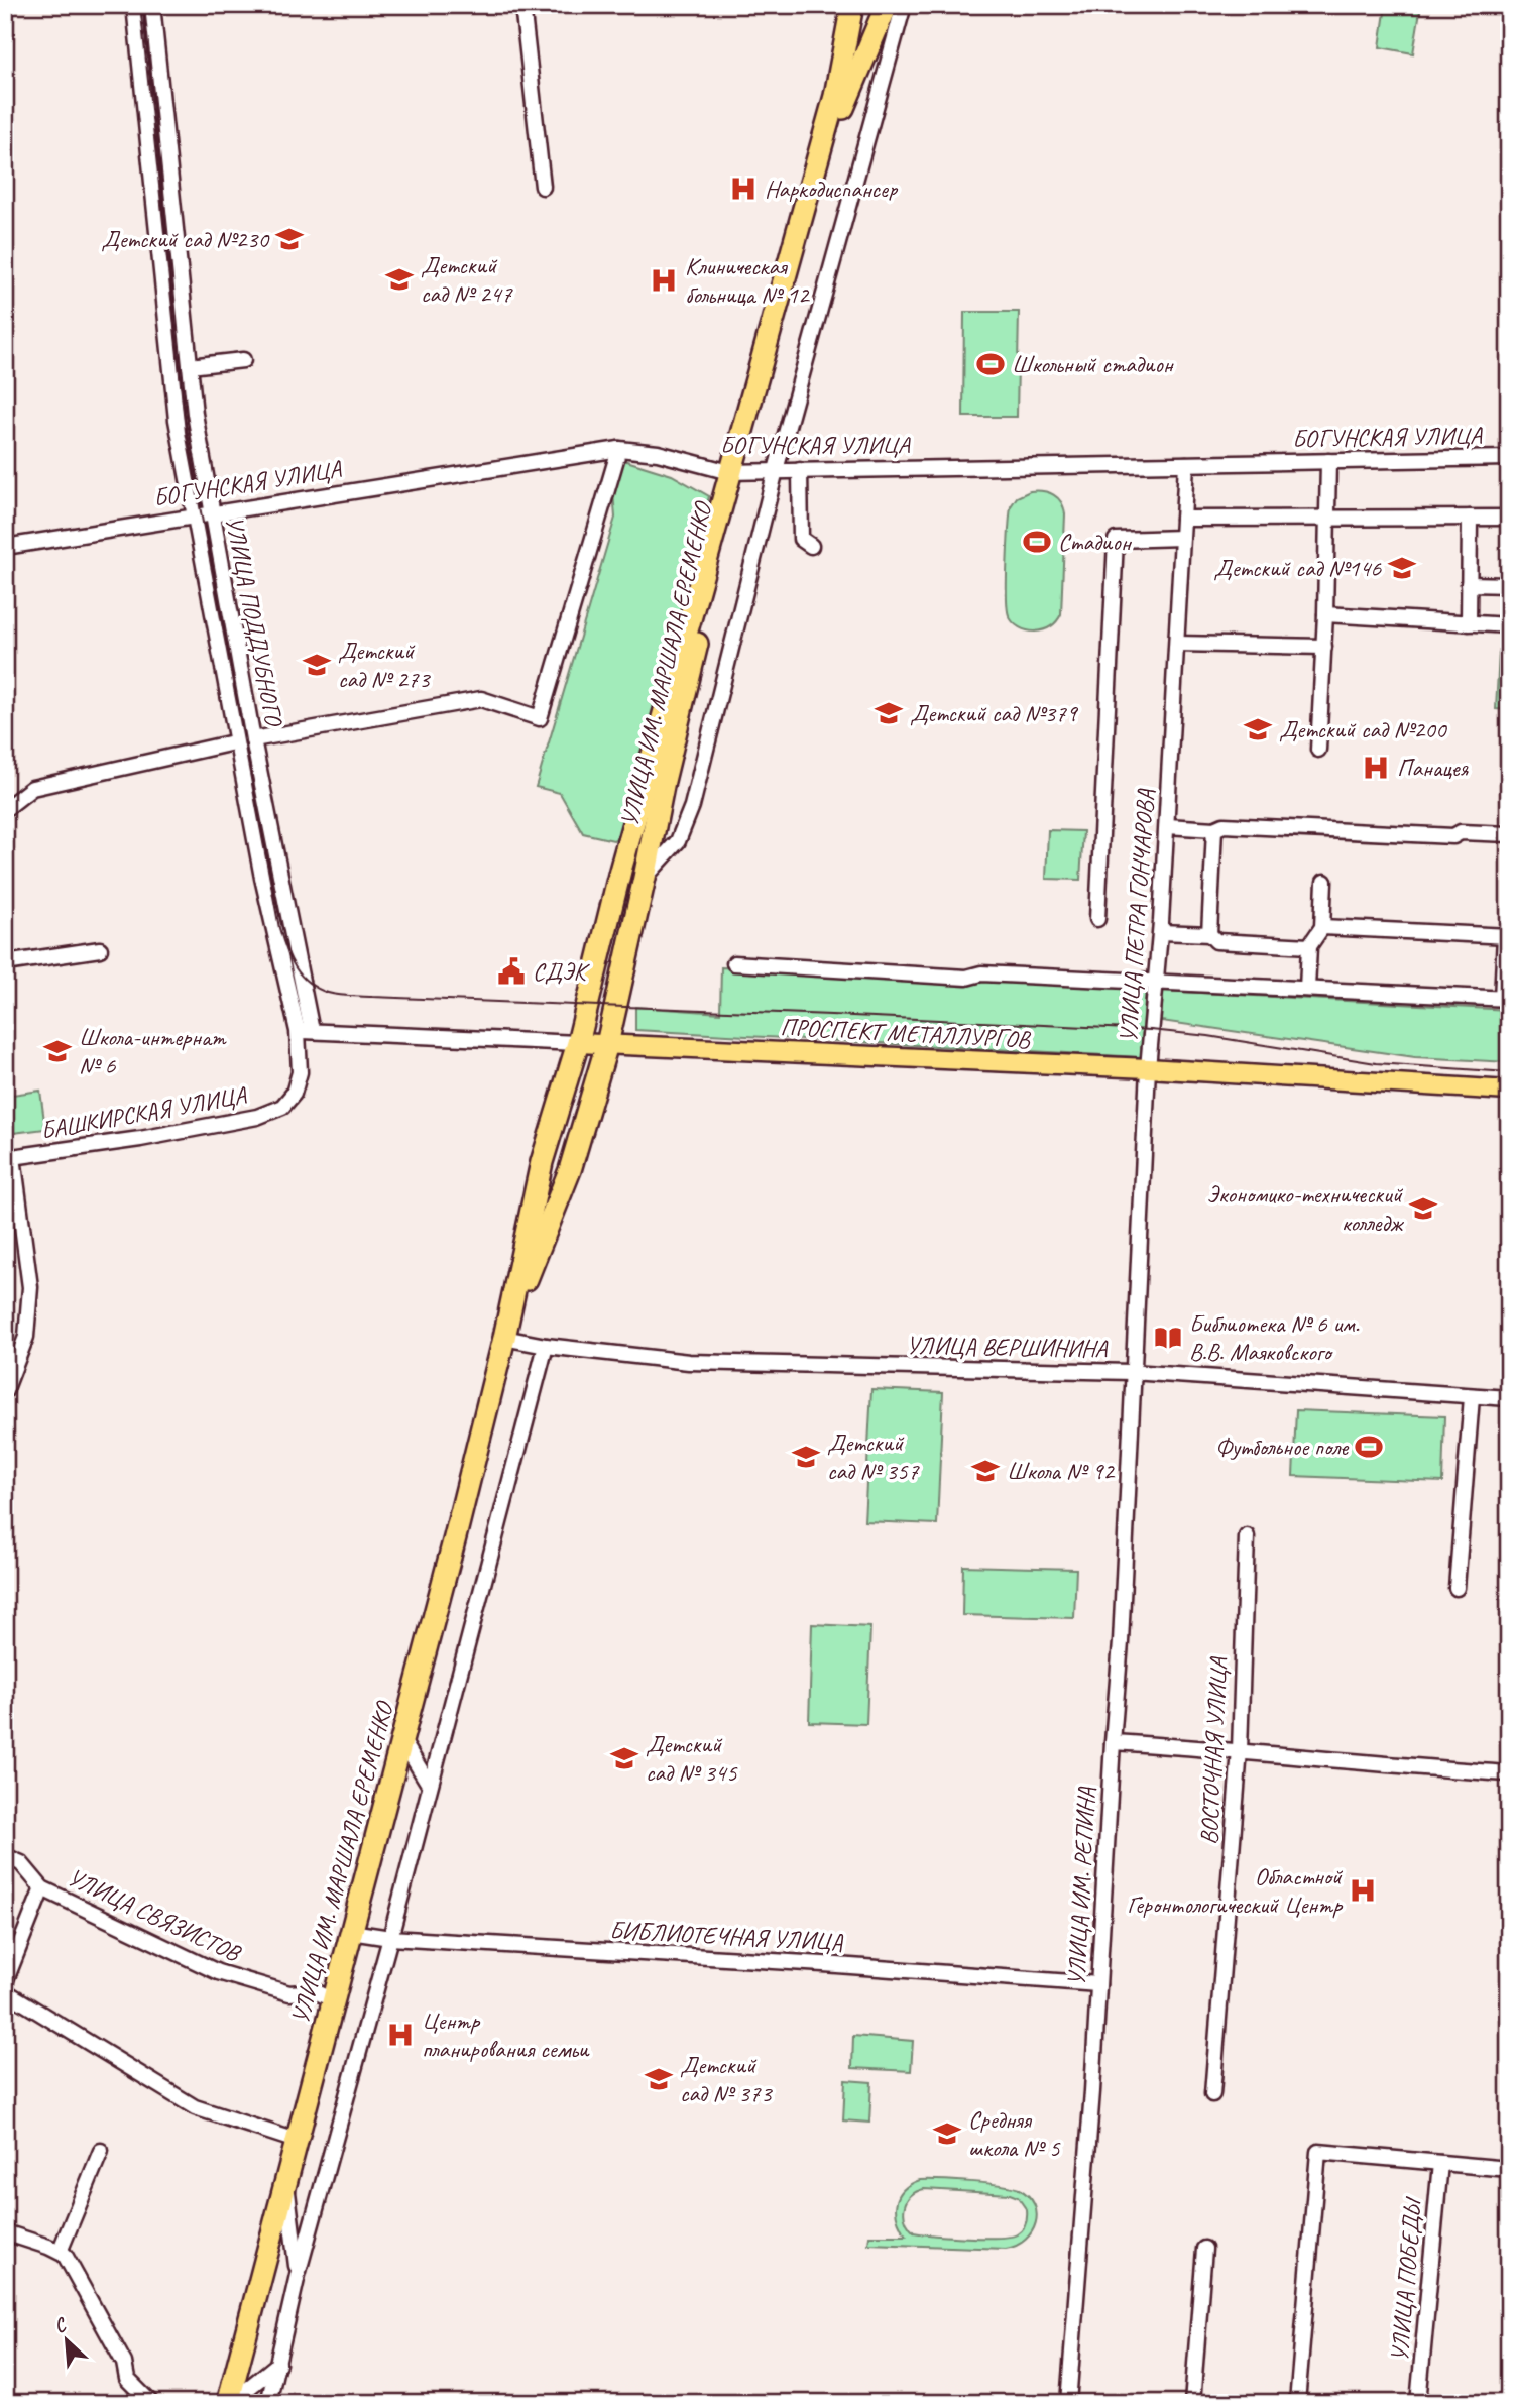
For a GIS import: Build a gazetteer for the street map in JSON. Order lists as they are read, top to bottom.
{
  "streets": {
    "highway": ["УЛИЦА ИМ. МАРШАЛА ЕРЕМЕНКО"],
    "main road": ["ПРОСПЕКТ МЕТАЛЛУРГОВ"],
    "street": [
      "БОГУНСКАЯ УЛИЦА",
      "УЛИЦА ПОДДУБНОГО",
      "УЛИЦА ПЕТРА ГОНЧАРОВА",
      "БАШКИРСКАЯ УЛИЦА",
      "УЛИЦА ВЕРШИНИНА",
      "ВОСТОЧНАЯ УЛИЦА",
      "УЛИЦА ИМ. РЕПИНА",
      "УЛИЦА СВЯЗИСТОВ",
      "БИБЛИОТЕЧНАЯ УЛИЦА",
      "УЛИЦА ПОБЕДЫ"
    ]
  },
  "crossings": [
    ["БОГУНСКАЯ УЛИЦА", "УЛИЦА ПОДДУБНОГО"],
    ["БОГУНСКАЯ УЛИЦА", "УЛИЦА ИМ. МАРШАЛА ЕРЕМЕНКО"],
    ["БОГУНСКАЯ УЛИЦА", "УЛИЦА ПЕТРА ГОНЧАРОВА"],
    ["УЛИЦА ПОДДУБНОГО", "ПРОСПЕКТ МЕТАЛЛУРГОВ"],
    ["УЛИЦА ПОДДУБНОГО", "БАШКИРСКАЯ УЛИЦА"],
    ["УЛИЦА ИМ. МАРШАЛА ЕРЕМЕНКО", "ПРОСПЕКТ МЕТАЛЛУРГОВ"],
    ["УЛИЦА ИМ. МАРШАЛА ЕРЕМЕНКО", "УЛИЦА ВЕРШИНИНА"],
    ["УЛИЦА ИМ. МАРШАЛА ЕРЕМЕНКО", "УЛИЦА СВЯЗИСТОВ"],
    ["УЛИЦА ИМ. МАРШАЛА ЕРЕМЕНКО", "БИБЛИОТЕЧНАЯ УЛИЦА"],
    ["УЛИЦА ПЕТРА ГОНЧАРОВА", "ПРОСПЕКТ МЕТАЛЛУРГОВ"],
    ["УЛИЦА ПЕТРА ГОНЧАРОВА", "УЛИЦА ВЕРШИНИНА"],
    ["УЛИЦА ПЕТРА ГОНЧАРОВА", "УЛИЦА ИМ. РЕПИНА"],
    ["ПРОСПЕКТ МЕТАЛЛУРГОВ", "БАШКИРСКАЯ УЛИЦА"],
    ["УЛИЦА ВЕРШИНИНА", "УЛИЦА ИМ. РЕПИНА"],
    ["УЛИЦА ИМ. РЕПИНА", "БИБЛИОТЕЧНАЯ УЛИЦА"]
  ],
  "places": {
    "hospital": [
      "Наркодиспансер",
      "Клиническая больница № 12",
      "Панацея",
      "Областной Геронтологический Центр",
      "Центр планирования семьи"
    ],
    "school or university": [
      "Детский сад №230",
      "Детский сад № 247",
      "Детский сад №146",
      "Детский сад № 273",
      "Детский сад №379",
      "Детский сад №200",
      "Школа-интернат № 6",
      "Экономико-технический колледж",
      "Детский сад № 357",
      "Школа № 92",
      "Детский сад № 345",
      "Детский сад № 373",
      "Средняя школа № 5"
    ],
    "sports": ["Школьный стадион", "Стадион", "Футбольное поле"],
    "public building": ["СДЭК"],
    "library": ["Библиотека № 6 им. В.В. Маяковского"]
  },
  "north": "top left"
}
